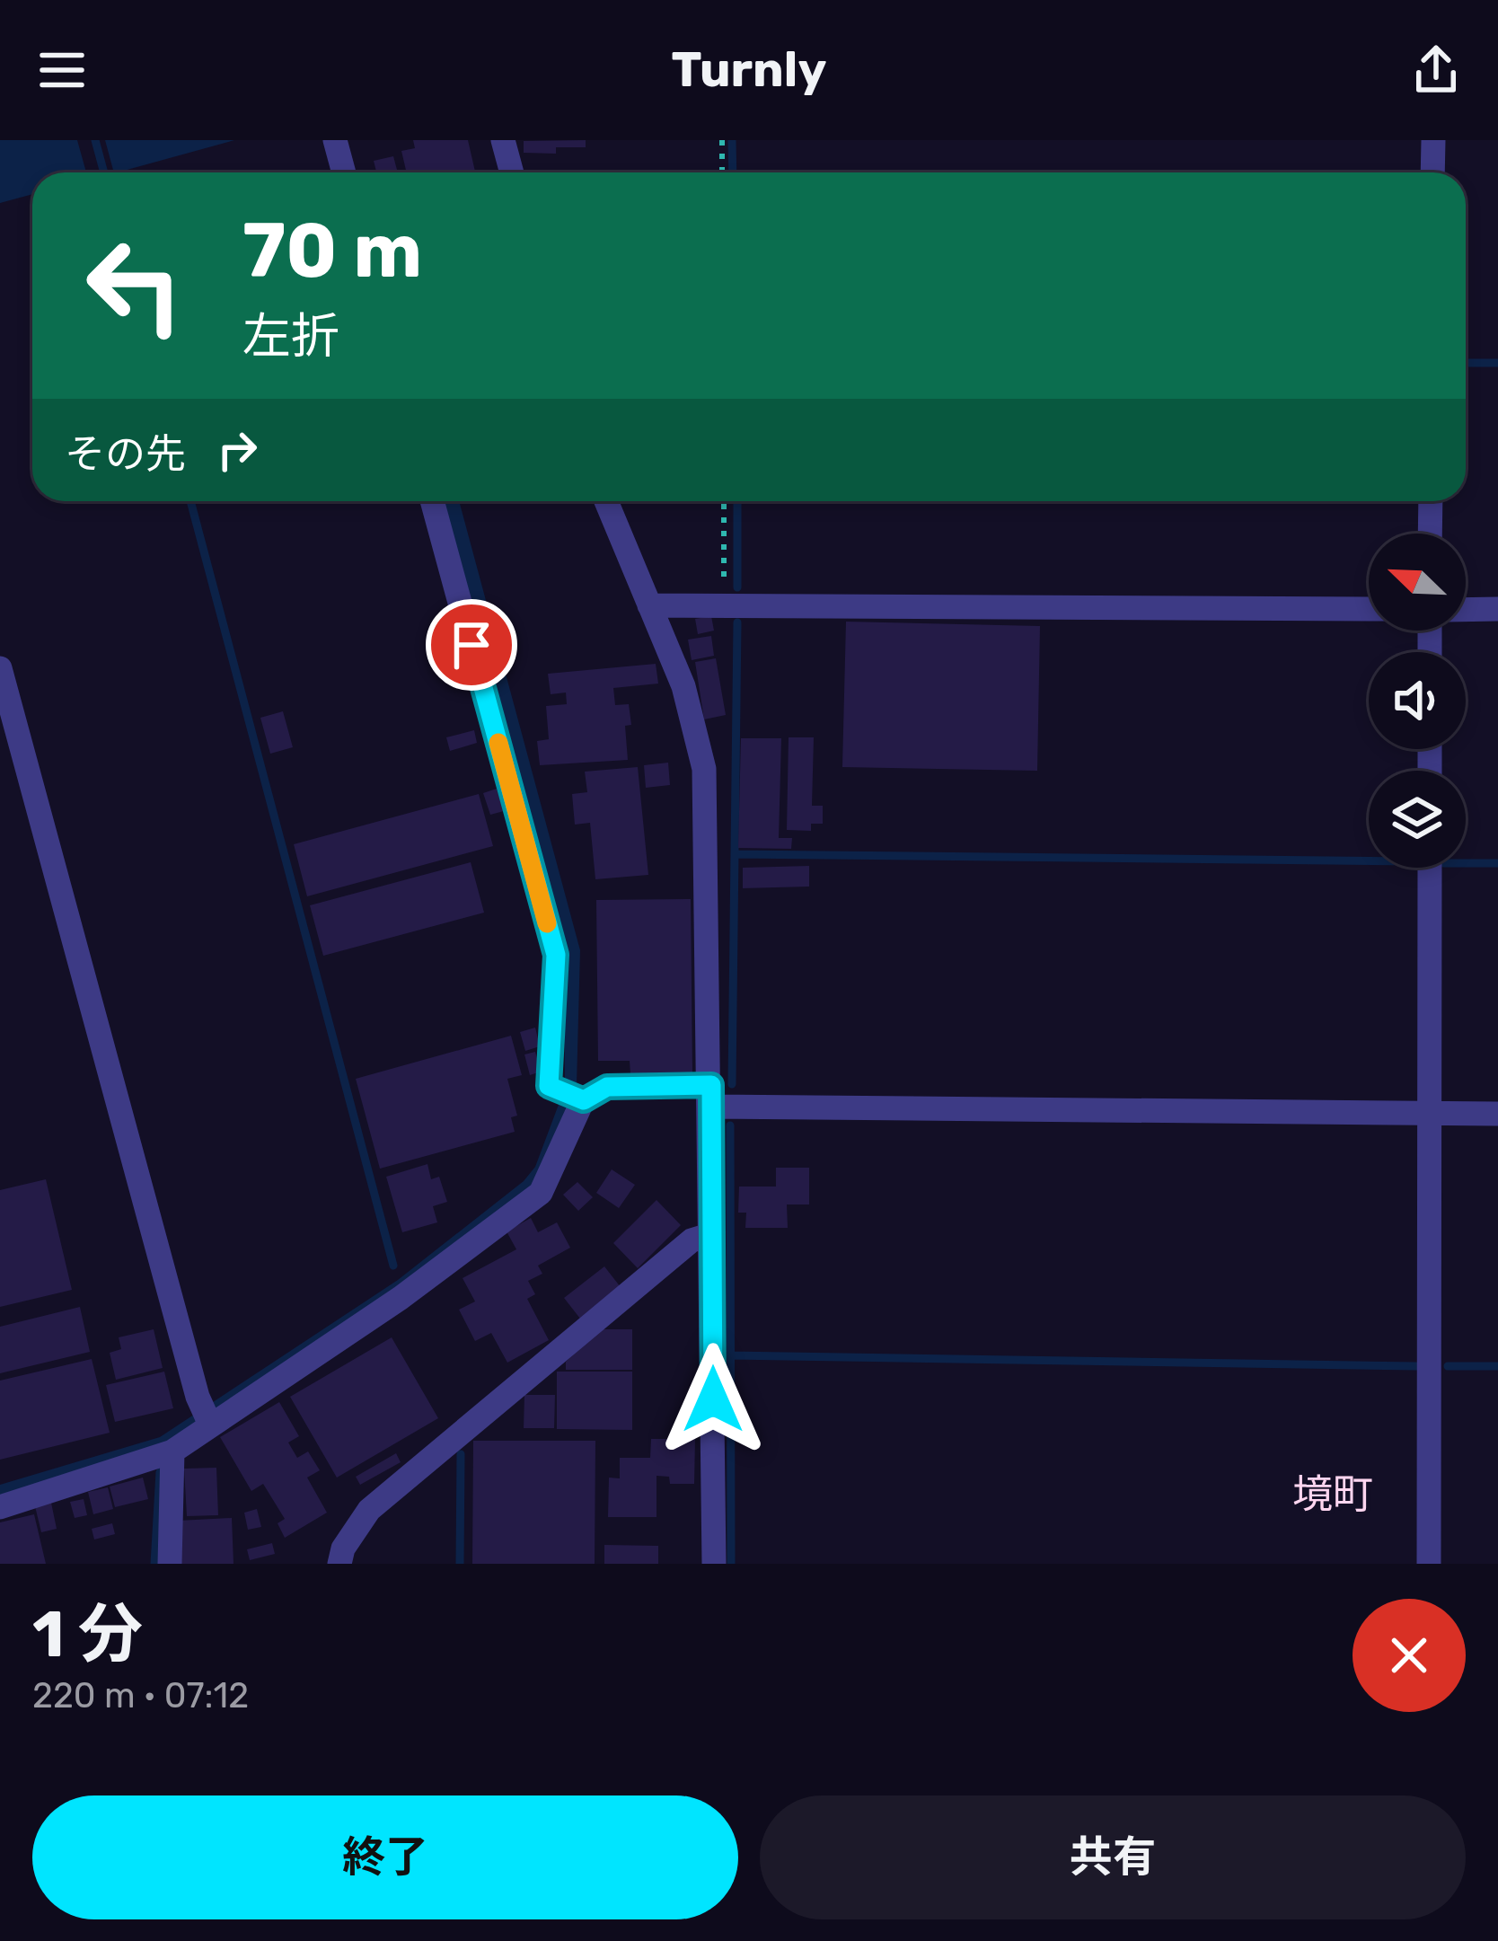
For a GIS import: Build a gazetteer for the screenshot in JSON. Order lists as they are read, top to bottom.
{
  "districts": ["境町"],
  "north": "top left",
  "page": {
    "header": "Turnly",
    "turn": ["70 m", "左折"],
    "then": "その先",
    "heading": ["1 分", "220 m · 07:12"],
    "buttons": ["終了", "共有"]
  }
}
